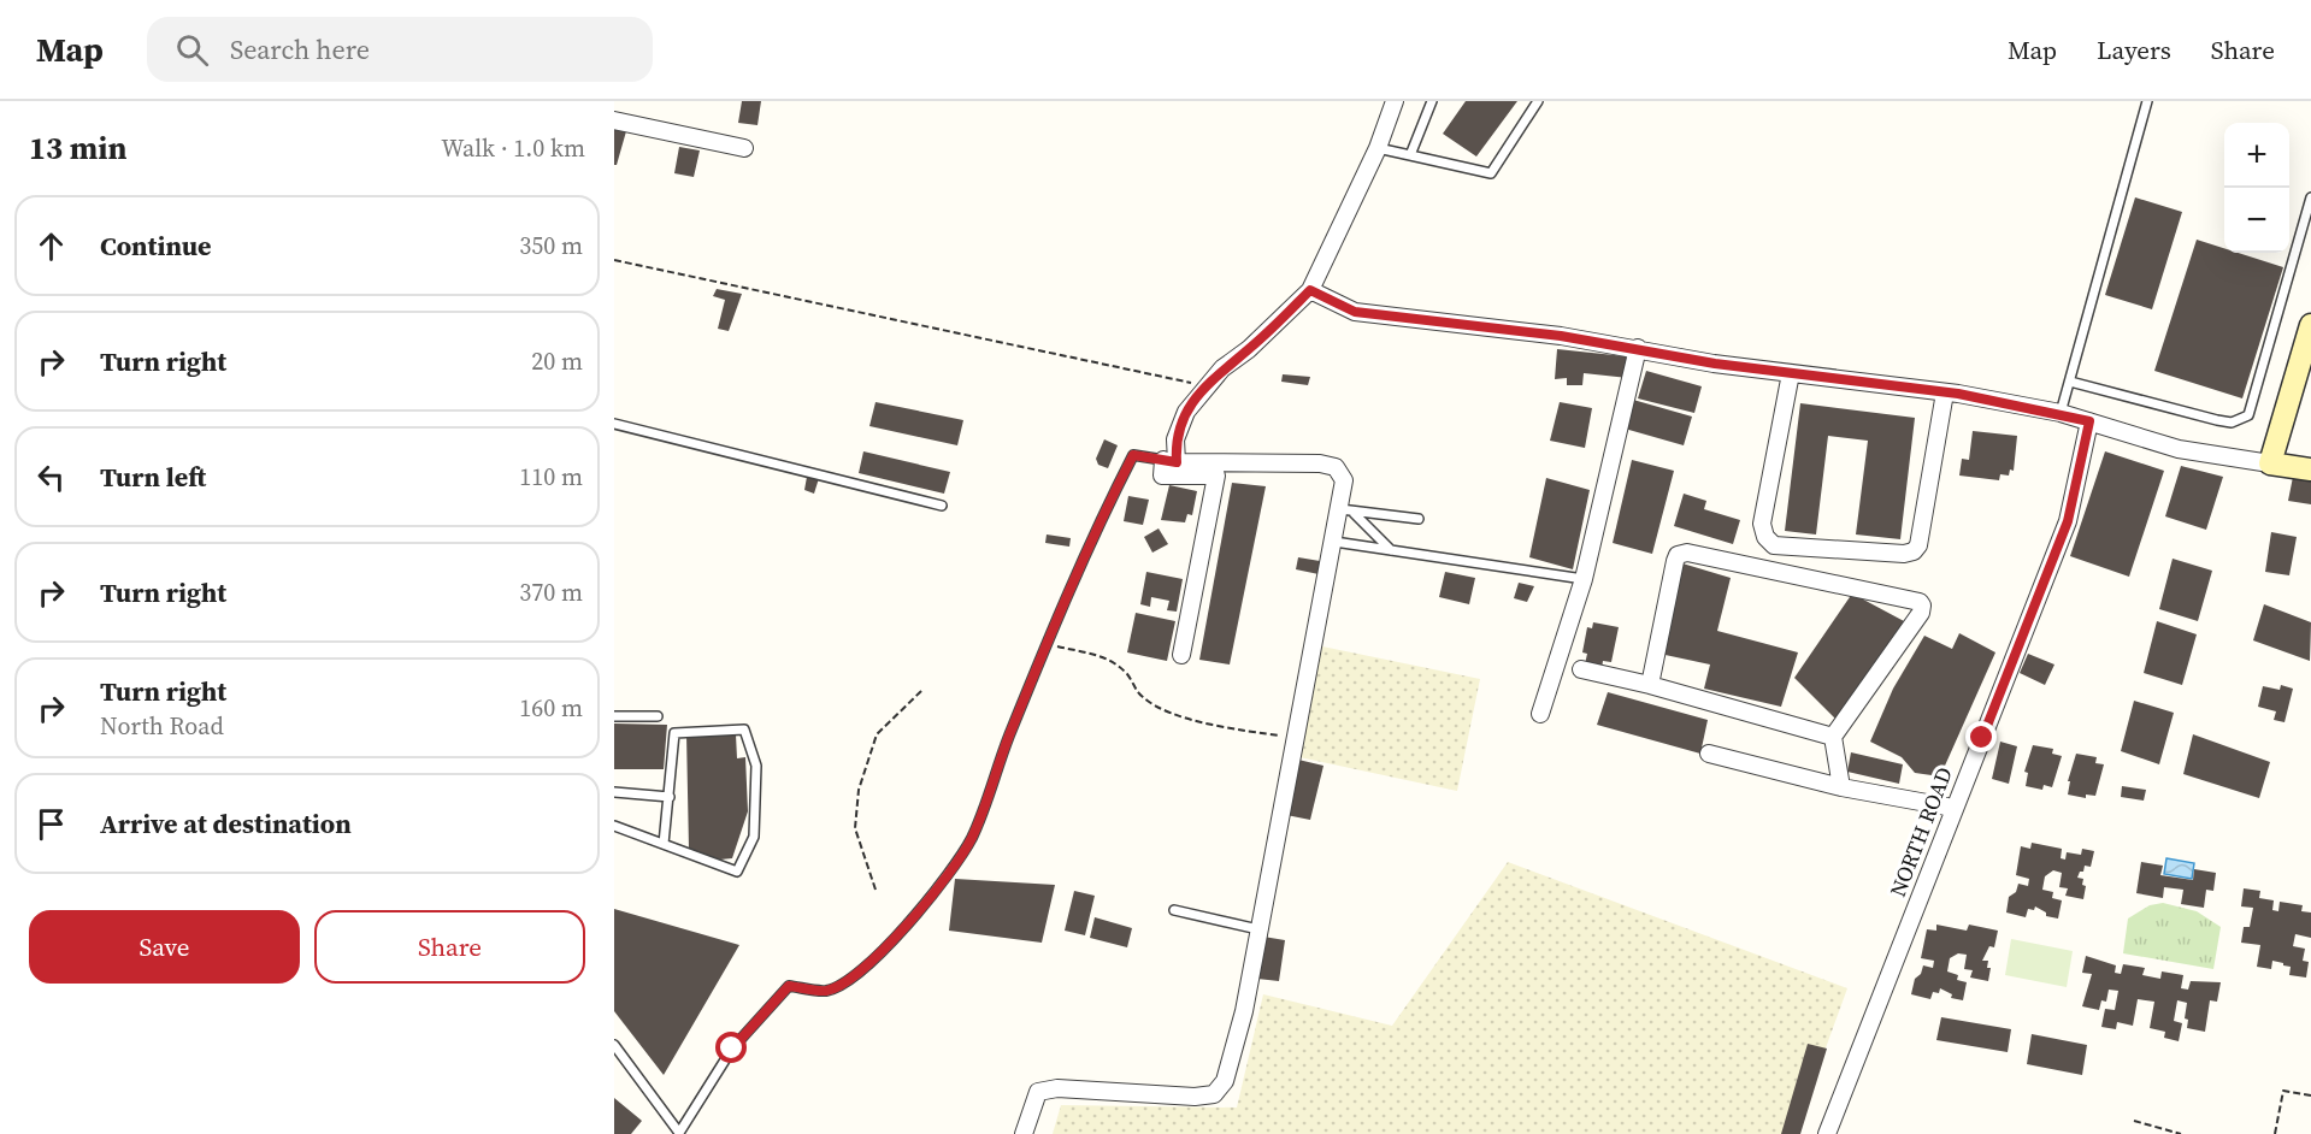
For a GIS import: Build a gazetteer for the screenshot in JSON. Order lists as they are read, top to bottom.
{
  "streets": {
    "street": ["NORTH ROAD"]
  },
  "page": {
    "header": "Map",
    "search": "Search here",
    "nav": ["Map", "Layers", "Share"],
    "heading": ["13 min", "Walk · 1.0 km"],
    "map_buttons": ["+", "−"],
    "list": [
      ["Continue", "350 m"],
      ["Turn right", "20 m"],
      ["Turn left", "110 m"],
      ["Turn right", "370 m"],
      ["Turn right", "North Road", "160 m"],
      "Arrive at destination"
    ],
    "buttons": ["Save", "Share"]
  }
}
